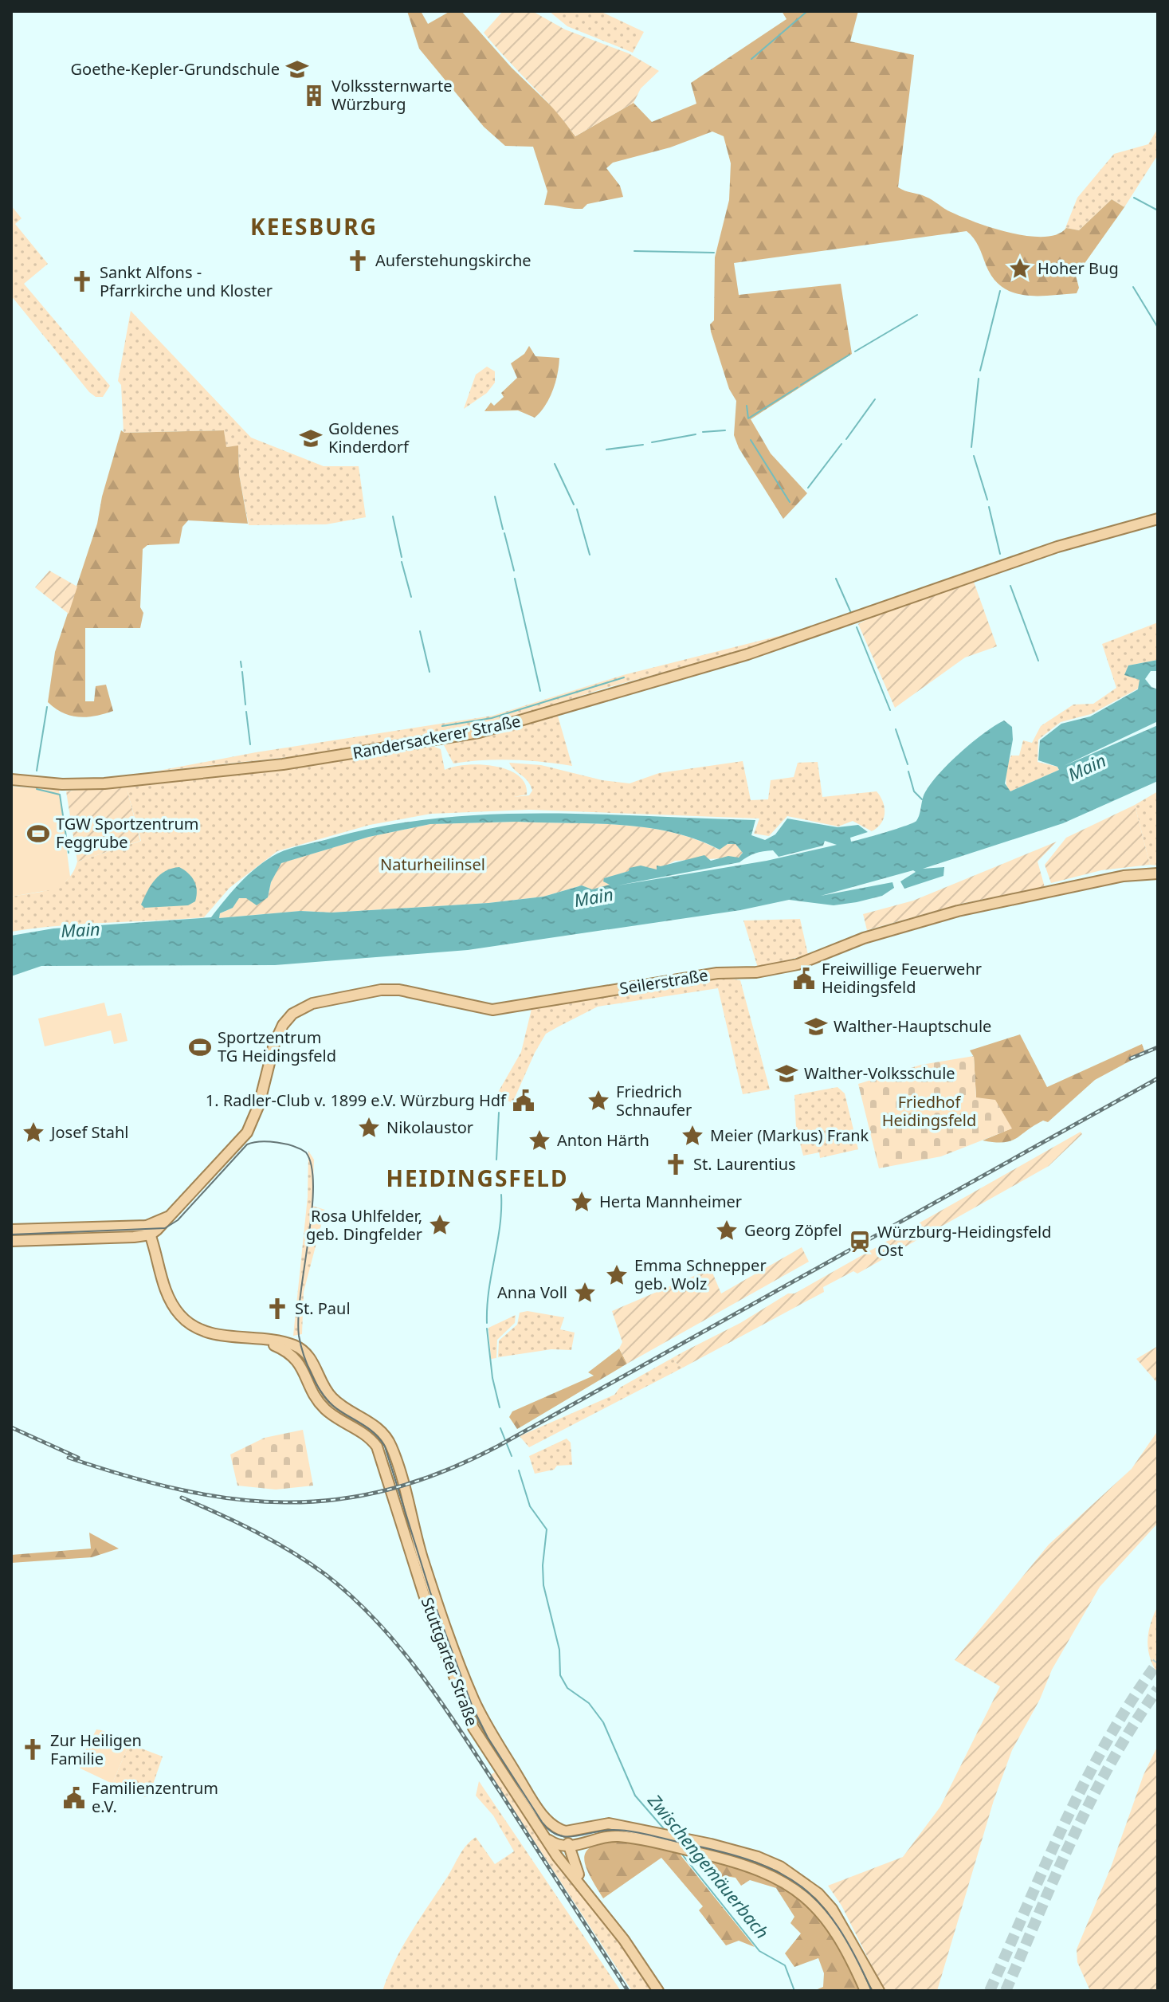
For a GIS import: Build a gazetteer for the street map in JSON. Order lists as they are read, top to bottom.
{
  "streets": {
    "main road": ["Randersackerer Straße", "Seilerstraße", "Stuttgarter Straße"]
  },
  "districts": ["KEESBURG", "HEIDINGSFELD"],
  "water": ["Main", "Zwischengemäuerbach"],
  "parks": ["Naturheilinsel", "Friedhof Heidingsfeld"],
  "places": {
    "school or university": [
      "Goethe-Kepler-Grundschule",
      "Goldenes Kinderdorf",
      "Walther-Hauptschule",
      "Walther-Volksschule"
    ],
    "building": ["Volkssternwarte Würzburg"],
    "church": [
      "Auferstehungskirche",
      "Sankt Alfons - Pfarrkirche und Kloster",
      "St. Laurentius",
      "St. Paul",
      "Zur Heiligen Familie"
    ],
    "place": [
      "Hoher Bug",
      "Friedrich Schnaufer",
      "Nikolaustor",
      "Josef Stahl",
      "Meier (Markus) Frank",
      "Anton Härth",
      "Herta Mannheimer",
      "Rosa Uhlfelder, geb. Dingfelder",
      "Georg Zöpfel",
      "Emma Schnepper geb. Wolz",
      "Anna Voll"
    ],
    "sports": ["TGW Sportzentrum Feggrube", "Sportzentrum TG Heidingsfeld"],
    "public building": ["Freiwillige Feuerwehr Heidingsfeld", "1. Radler-Club v. 1899 e.V. Würzburg Hdf", "Familienzentrum e.V."],
    "station": ["Würzburg-Heidingsfeld Ost"]
  }
}
